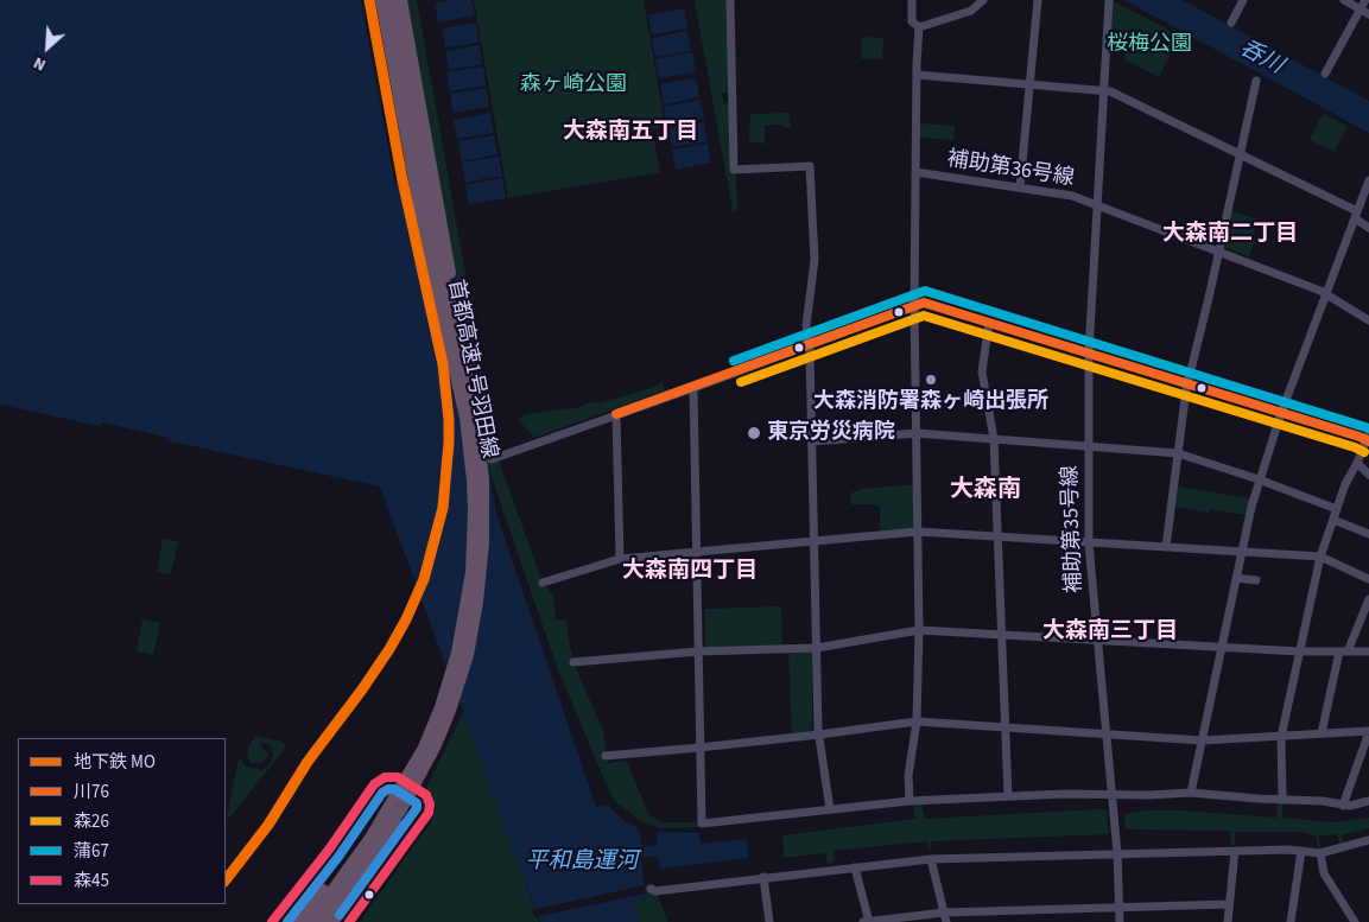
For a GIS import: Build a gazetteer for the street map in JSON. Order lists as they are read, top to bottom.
{
  "streets": {
    "highway": ["首都高速1号羽田線"],
    "street": ["補助第36号線", "補助第35号線"]
  },
  "crossings": [
    ["補助第36号線", "補助第35号線"]
  ],
  "districts": [
    "大森南五丁目",
    "大森南二丁目",
    "大森南",
    "大森南四丁目",
    "大森南三丁目"
  ],
  "water": ["呑川", "平和島運河"],
  "parks": ["桜梅公園", "森ヶ崎公園"],
  "places": ["大森消防署森ヶ崎出張所", "東京労災病院"],
  "lines": [
    "metro line MO",
    "transit line 蒲67",
    "transit line 川76",
    "transit line 森26",
    "transit line 森45"
  ],
  "legend": [
    "地下鉄 MO",
    "川76",
    "森26",
    "蒲67",
    "森45"
  ],
  "north": "bottom left"
}
